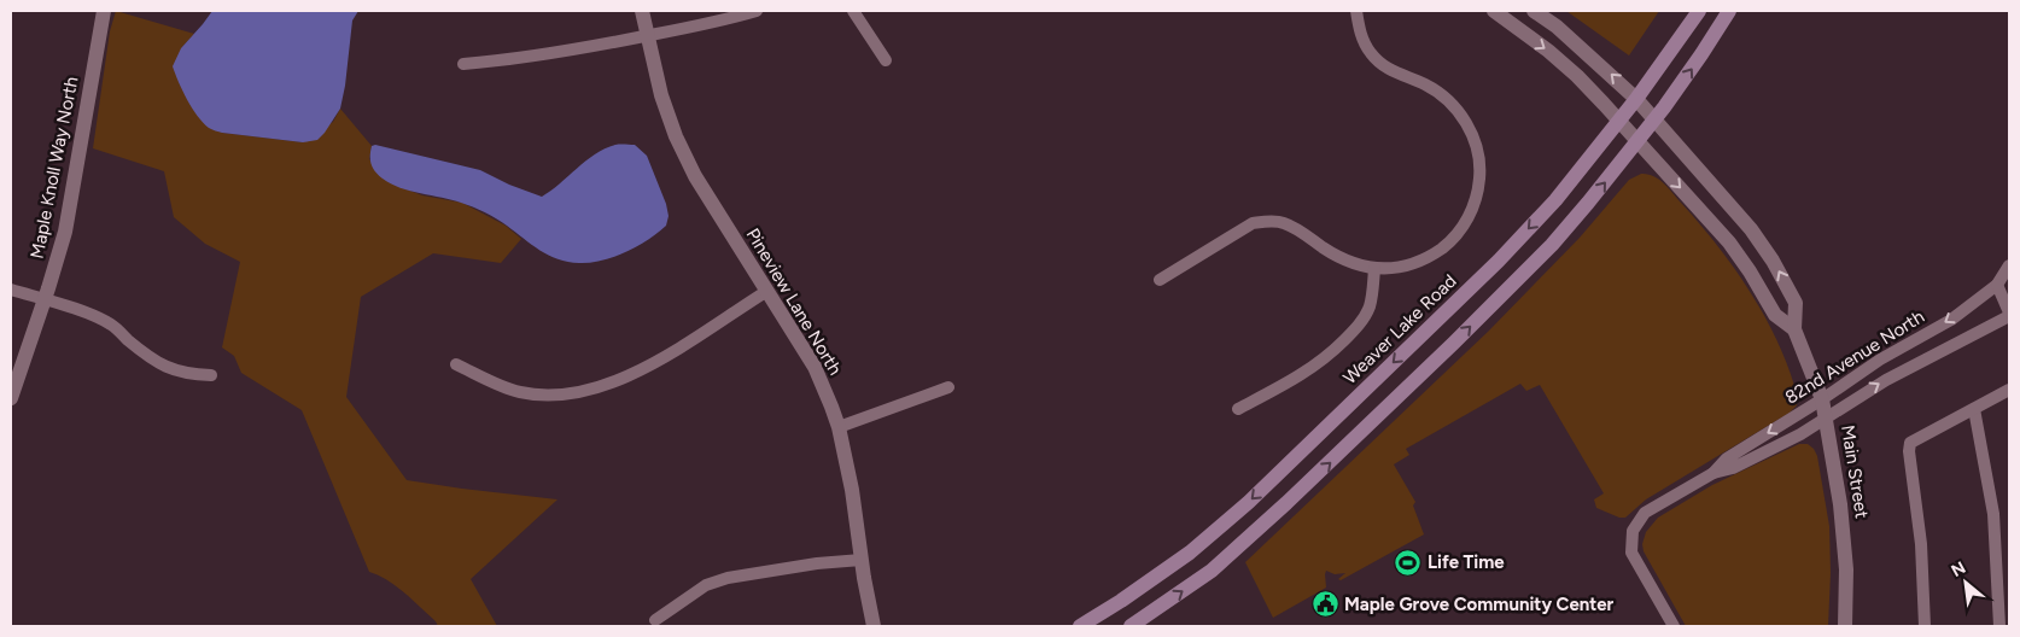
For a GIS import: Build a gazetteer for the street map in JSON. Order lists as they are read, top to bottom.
{
  "streets": {
    "main road": ["Weaver Lake Road"],
    "street": [
      "Maple Knoll Way North",
      "Pineview Lane North",
      "82nd Avenue North",
      "Main Street"
    ]
  },
  "crossings": [
    ["Weaver Lake Road", "Main Street"],
    ["82nd Avenue North", "Main Street"]
  ],
  "places": {
    "sports": ["Life Time"],
    "public building": ["Maple Grove Community Center"]
  },
  "north": "top left"
}
